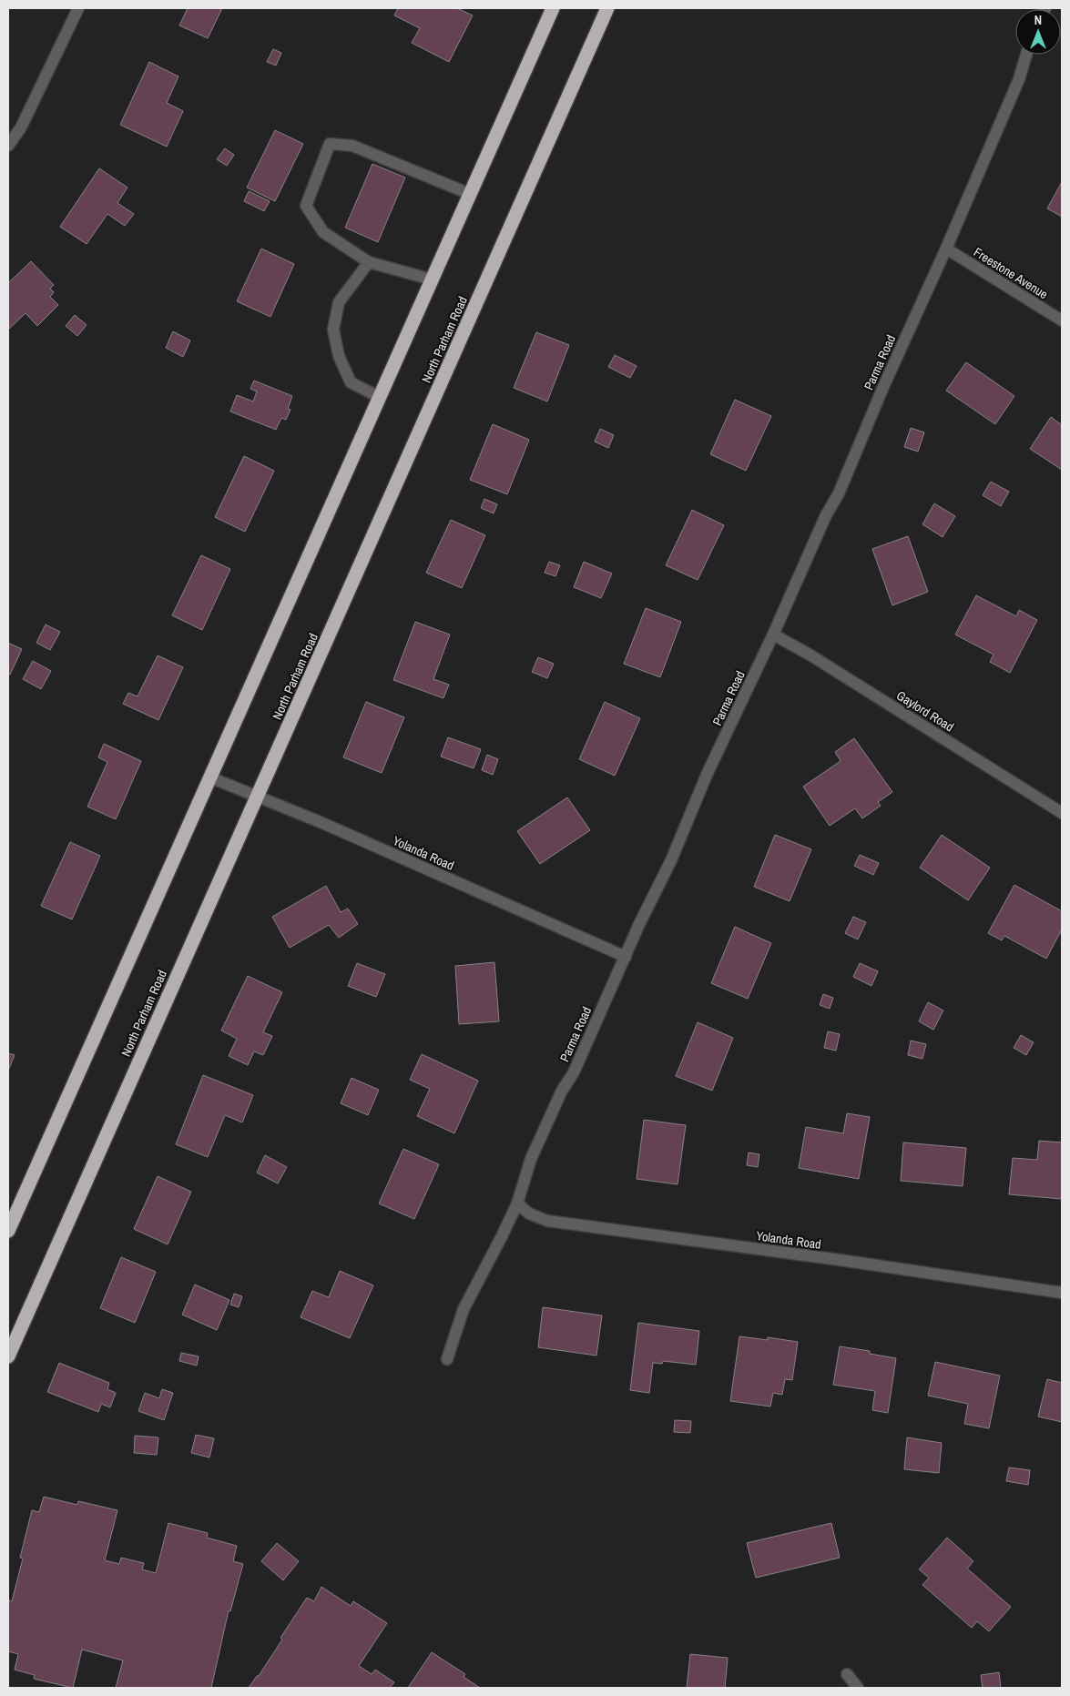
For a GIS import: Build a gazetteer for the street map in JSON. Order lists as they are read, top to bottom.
{
  "streets": {
    "highway": ["North Parham Road"],
    "street": [
      "Freestone Avenue",
      "Parma Road",
      "Gaylord Road",
      "Yolanda Road"
    ]
  },
  "crossings": [
    ["Freestone Avenue", "Parma Road"],
    ["North Parham Road", "Yolanda Road"],
    ["Parma Road", "Gaylord Road"],
    ["Parma Road", "Yolanda Road"]
  ],
  "north": "top"
}
